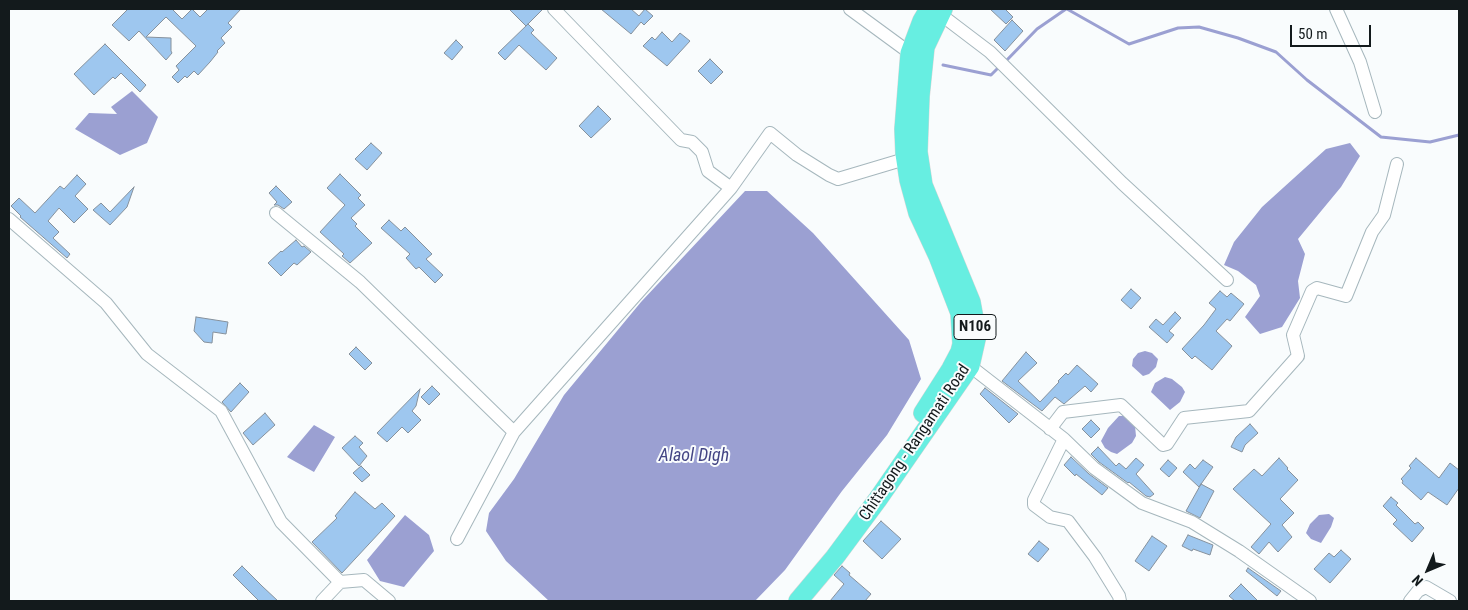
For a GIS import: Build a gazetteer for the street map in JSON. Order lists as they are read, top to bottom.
{
  "streets": {
    "highway": ["N106", "Chittagong - Rangamati Road"]
  },
  "water": ["Alaol Digh"],
  "scale_bar": "50 m",
  "north": "bottom left"
}
